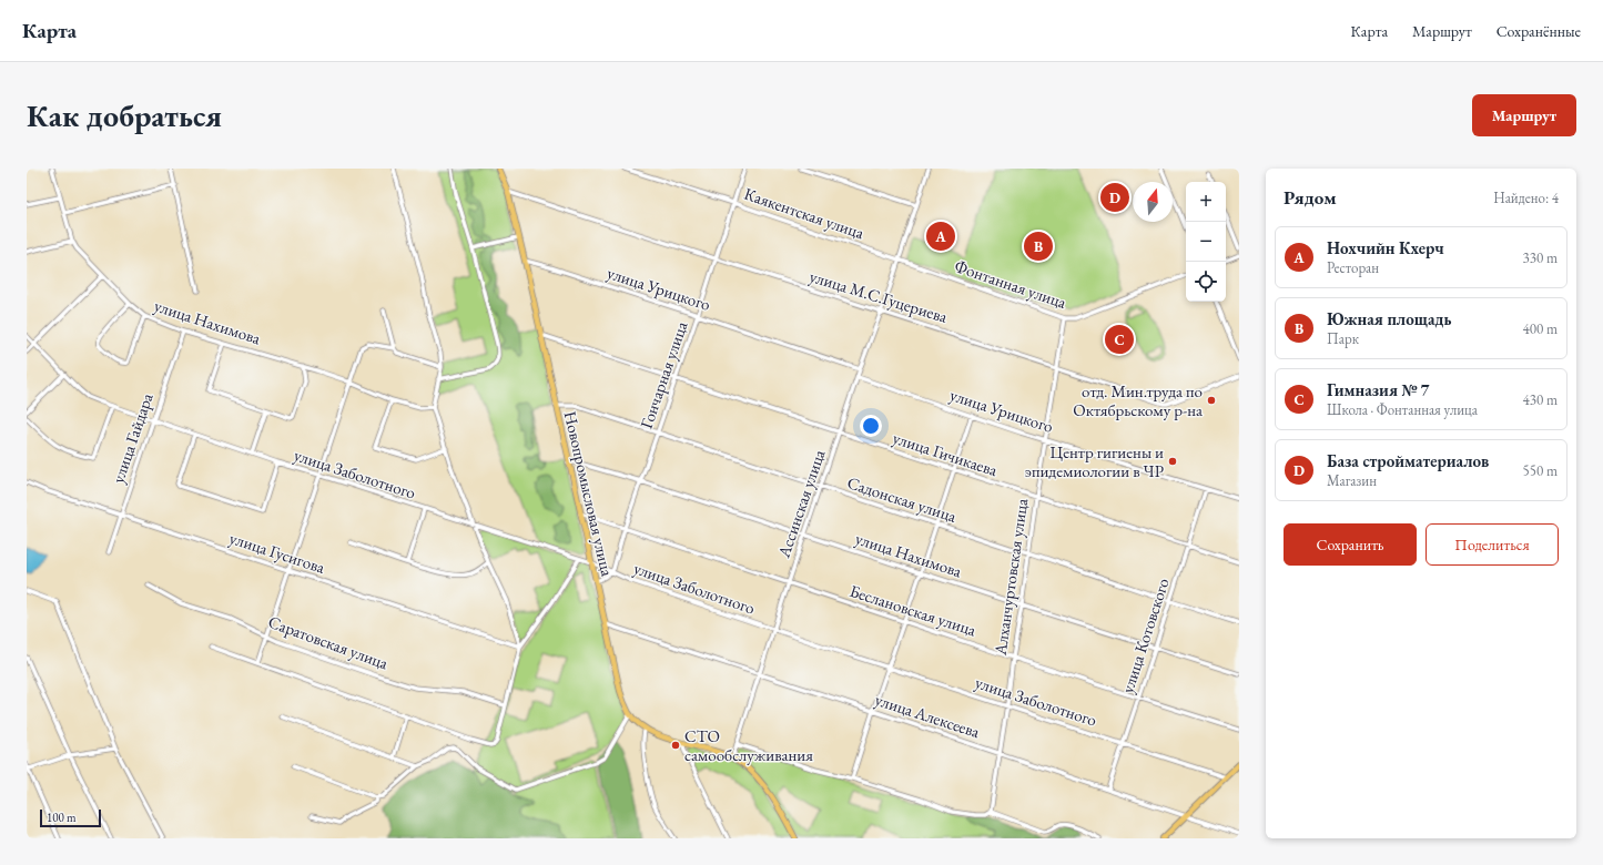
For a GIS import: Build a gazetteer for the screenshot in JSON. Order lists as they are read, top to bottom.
{
  "streets": {
    "main road": ["Новопромысловая улица"],
    "street": [
      "Каякентская улица",
      "Фонтанная улица",
      "улица Урицкого",
      "улица М.С.Гуцериева",
      "улица Нахимова",
      "Гончарная улица",
      "улица Гайдара",
      "улица Гичикаева",
      "улица Заболотного",
      "Садонская улица",
      "Ассинская улица",
      "улица Гусигова",
      "Алханчуртовская улица",
      "Беслановская улица",
      "улица Котовского",
      "Саратовская улица",
      "улица Алексеева"
    ]
  },
  "crossings": [
    ["Каякентская улица", "Фонтанная улица"],
    ["Каякентская улица", "Гончарная улица"],
    ["Каякентская улица", "Ассинская улица"],
    ["Фонтанная улица", "Ассинская улица"],
    ["Фонтанная улица", "Алханчуртовская улица"],
    ["улица Урицкого", "Гончарная улица"],
    ["улица Урицкого", "Новопромысловая улица"],
    ["улица Урицкого", "Ассинская улица"],
    ["улица Урицкого", "Алханчуртовская улица"],
    ["улица Урицкого", "улица Котовского"],
    ["улица М.С.Гуцериева", "Гончарная улица"],
    ["улица М.С.Гуцериева", "Новопромысловая улица"],
    ["улица М.С.Гуцериева", "Ассинская улица"],
    ["улица М.С.Гуцериева", "Алханчуртовская улица"],
    ["улица Нахимова", "Гончарная улица"],
    ["улица Нахимова", "улица Гайдара"],
    ["улица Нахимова", "Новопромысловая улица"],
    ["улица Нахимова", "Ассинская улица"],
    ["улица Нахимова", "Алханчуртовская улица"],
    ["улица Нахимова", "улица Котовского"],
    ["Гончарная улица", "улица Гичикаева"],
    ["Гончарная улица", "улица Заболотного"],
    ["Гончарная улица", "Садонская улица"],
    ["Гончарная улица", "Беслановская улица"],
    ["улица Гайдара", "улица Заболотного"],
    ["улица Гайдара", "улица Гусигова"],
    ["улица Гичикаева", "Новопромысловая улица"],
    ["улица Гичикаева", "Ассинская улица"],
    ["улица Гичикаева", "Алханчуртовская улица"],
    ["улица Гичикаева", "улица Котовского"],
    ["улица Заболотного", "Новопромысловая улица"],
    ["улица Заболотного", "Ассинская улица"],
    ["улица Заболотного", "Алханчуртовская улица"],
    ["улица Заболотного", "улица Котовского"],
    ["Новопромысловая улица", "Садонская улица"],
    ["Новопромысловая улица", "Ассинская улица"],
    ["Новопромысловая улица", "Беслановская улица"],
    ["Новопромысловая улица", "улица Алексеева"],
    ["Садонская улица", "Ассинская улица"],
    ["Садонская улица", "Алханчуртовская улица"],
    ["Садонская улица", "улица Котовского"],
    ["Ассинская улица", "Беслановская улица"],
    ["Ассинская улица", "улица Алексеева"],
    ["Алханчуртовская улица", "Беслановская улица"],
    ["Алханчуртовская улица", "улица Алексеева"],
    ["Беслановская улица", "улица Котовского"],
    ["улица Котовского", "улица Алексеева"]
  ],
  "places": ["отд. Мин.труда по Октябрьскому р-на", "Центр гигиены и эпидемиологии в ЧР", "СТО самообслуживания"],
  "scale_bar": "100 m",
  "north": "top",
  "page": {
    "header": "Карта",
    "nav": ["Карта", "Маршрут", "Сохранённые"],
    "buttons": [
      "Маршрут",
      ["Сохранить", "Поделиться"]
    ],
    "title": "Как добраться",
    "heading": ["Рядом", "Найдено: 4"],
    "pins": [
      "D",
      "A",
      "B",
      "C"
    ],
    "map_buttons": ["+", "−"],
    "list": [
      {
        "mark": "A",
        "name": "Нохчийн Кхерч",
        "note": "Ресторан",
        "value": "330 m"
      },
      {
        "mark": "B",
        "name": "Южная площадь",
        "note": "Парк",
        "value": "400 m"
      },
      {
        "mark": "C",
        "name": "Гимназия № 7",
        "note": "Школа · Фонтанная улица",
        "value": "430 m"
      },
      {
        "mark": "D",
        "name": "База стройматериалов",
        "note": "Магазин",
        "value": "550 m"
      }
    ],
    "scale": "100 m"
  }
}
